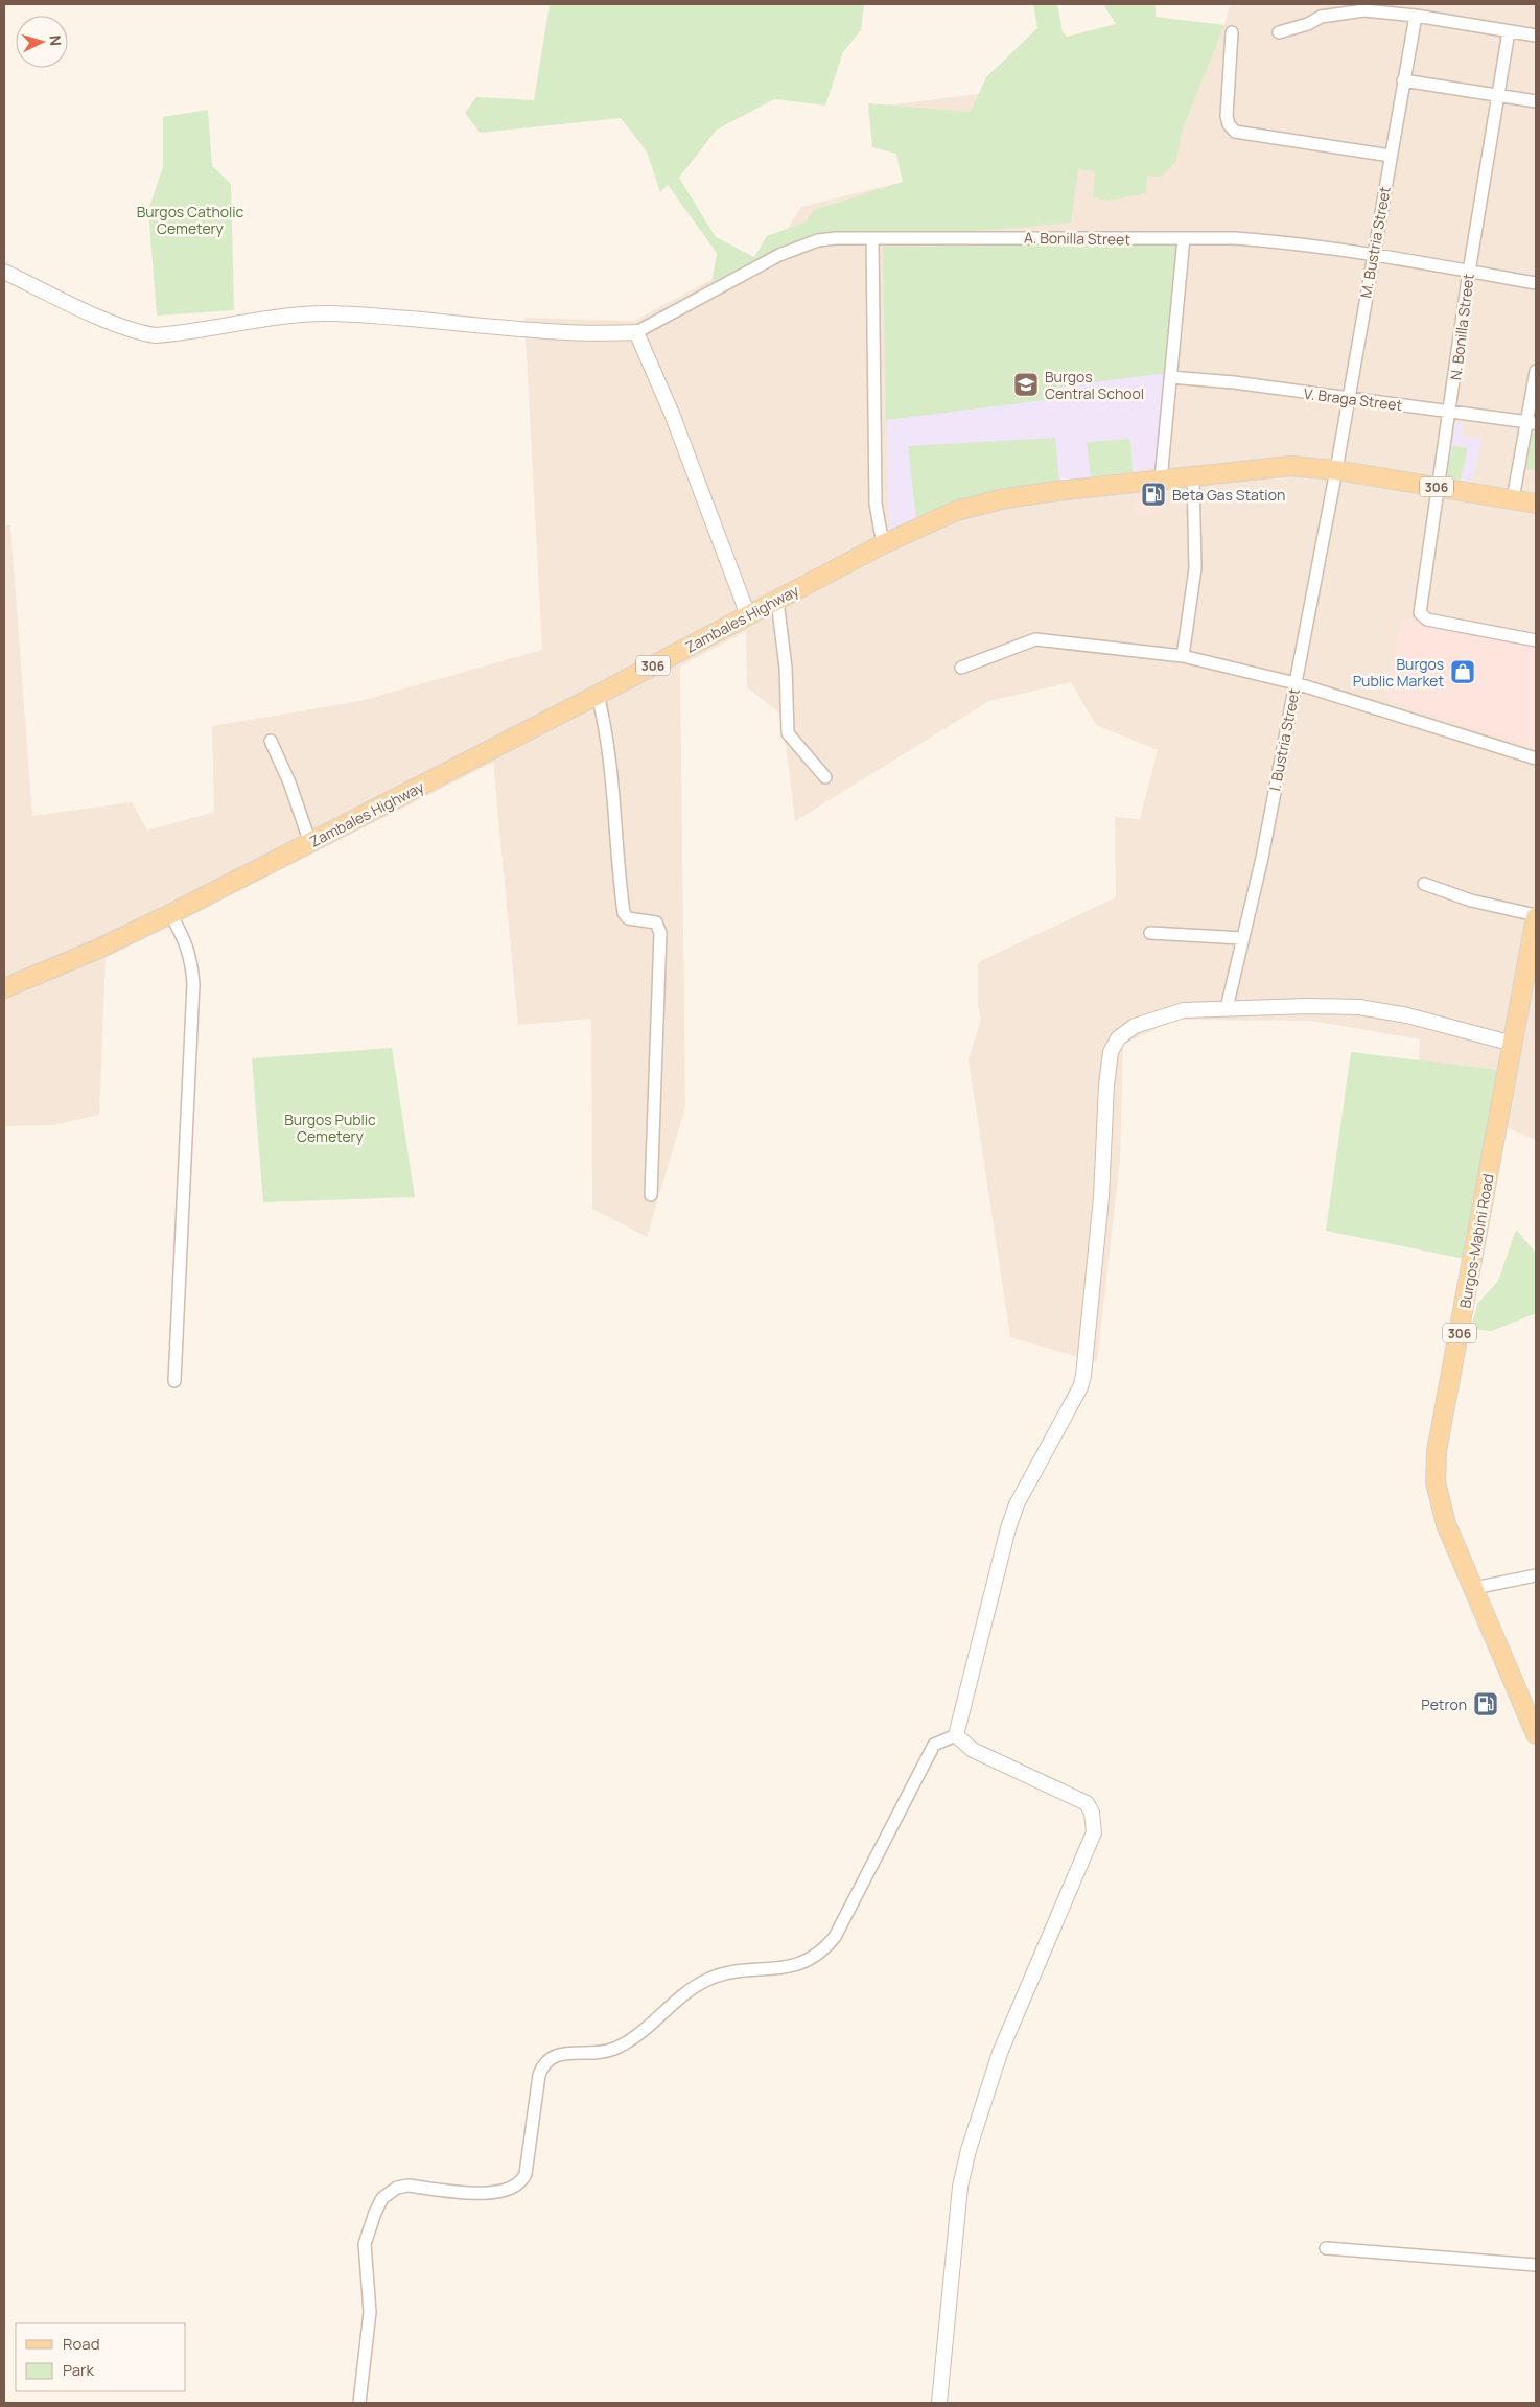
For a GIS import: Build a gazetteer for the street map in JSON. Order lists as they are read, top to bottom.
{
  "streets": {
    "main road": ["306", "Zambales Highway", "Burgos-Mabini Road"],
    "street": [
      "A. Bonilla Street",
      "M. Bustria Street",
      "N. Bonilla Street",
      "V. Braga Street",
      "I. Bustria Street"
    ]
  },
  "crossings": [
    ["A. Bonilla Street", "M. Bustria Street"],
    ["A. Bonilla Street", "N. Bonilla Street"],
    ["M. Bustria Street", "V. Braga Street"],
    ["M. Bustria Street", "Zambales Highway"],
    ["M. Bustria Street", "I. Bustria Street"],
    ["N. Bonilla Street", "V. Braga Street"],
    ["N. Bonilla Street", "Zambales Highway"],
    ["Zambales Highway", "I. Bustria Street"]
  ],
  "parks": ["Burgos Catholic Cemetery", "Burgos Public Cemetery"],
  "places": {
    "school or university": ["Burgos Central School"],
    "fuel station": ["Beta Gas Station", "Petron"],
    "shop": ["Burgos Public Market"]
  },
  "legend": ["Road", "Park"],
  "north": "right"
}
